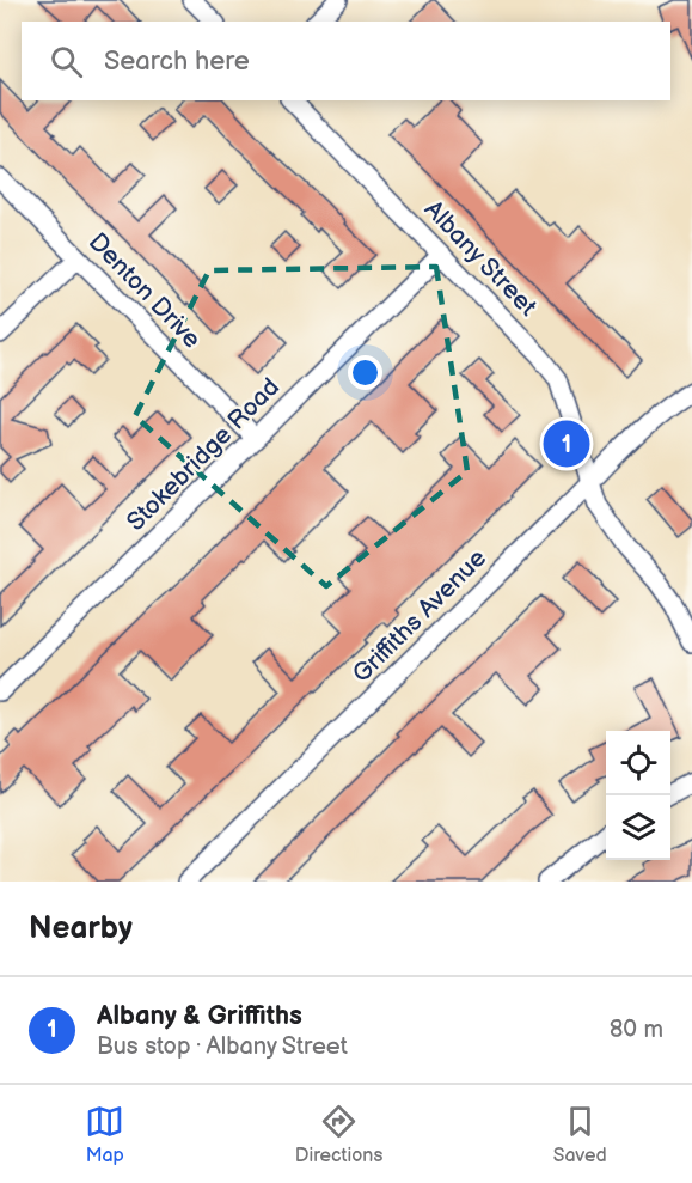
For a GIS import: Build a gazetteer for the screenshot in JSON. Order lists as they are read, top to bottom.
{
  "streets": {
    "street": [
      "Albany Street",
      "Denton Drive",
      "Stokebridge Road",
      "Griffiths Avenue"
    ]
  },
  "crossings": [
    ["Albany Street", "Stokebridge Road"],
    ["Albany Street", "Griffiths Avenue"],
    ["Denton Drive", "Stokebridge Road"]
  ],
  "page": {
    "search": "Search here",
    "pins": "1",
    "heading": "Nearby",
    "list": [
      {
        "mark": "1",
        "name": "Albany & Griffiths",
        "note": "Bus stop · Albany Street",
        "value": "80 m"
      }
    ],
    "nav": ["Map", "Directions", "Saved"]
  }
}
